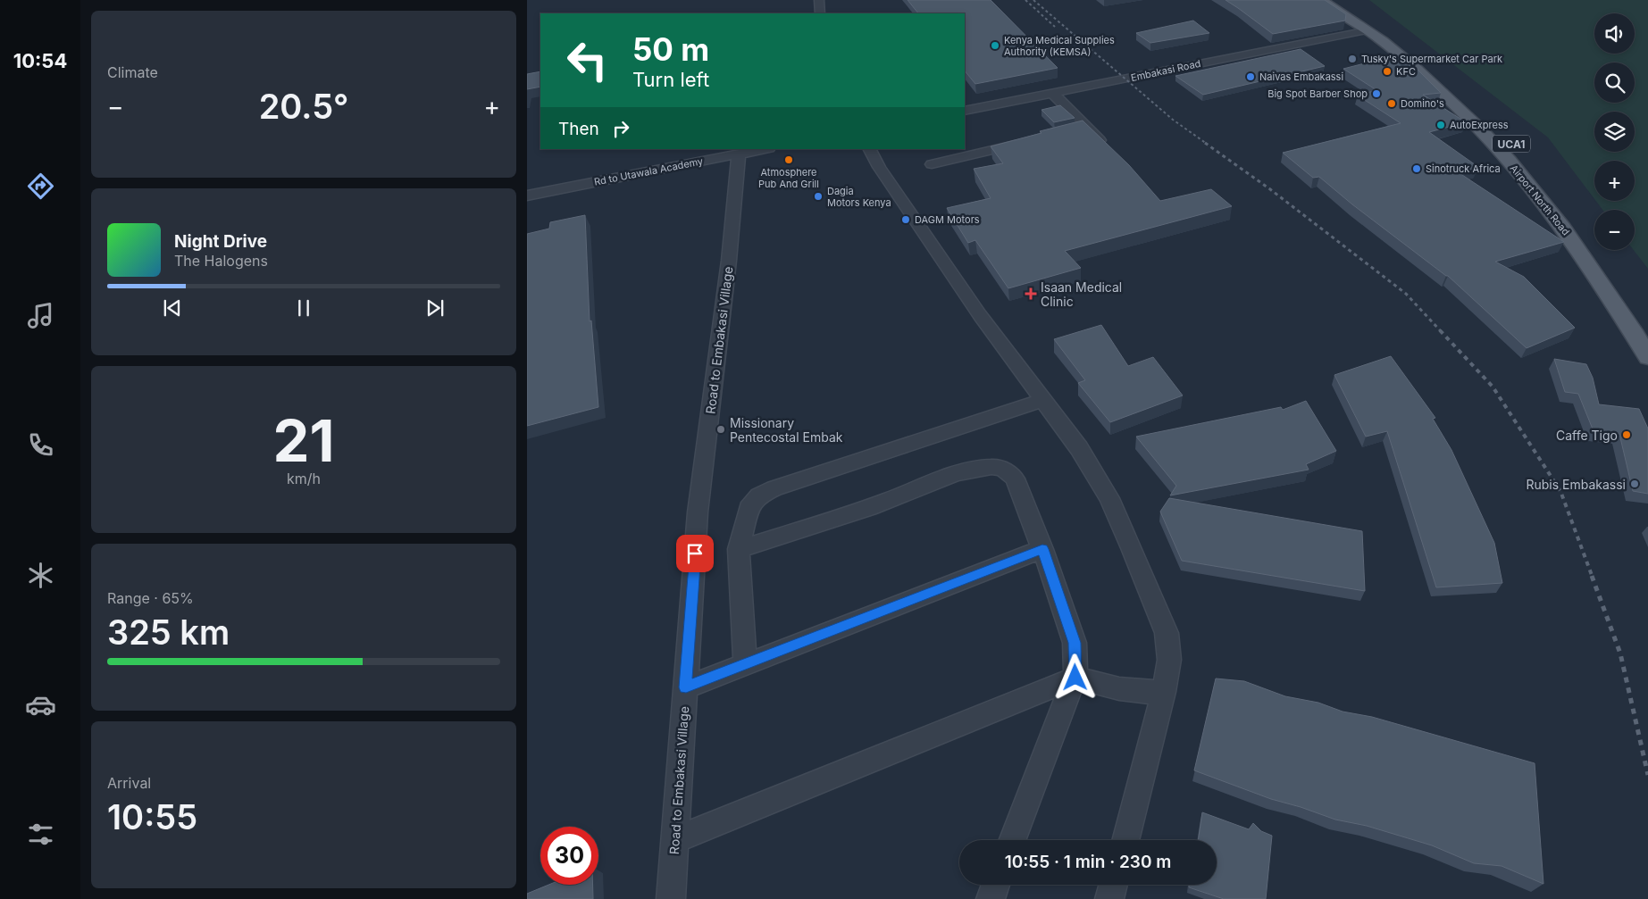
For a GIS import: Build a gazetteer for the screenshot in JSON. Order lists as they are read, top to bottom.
{
  "streets": {
    "main road": ["UCA1", "Airport North Road"],
    "street": ["Embakasi Road", "Rd to Utawala Academy", "Road to Embakasi Village"]
  },
  "crossings": [
    ["Embakasi Road", "Airport North Road"],
    ["Rd to Utawala Academy", "Road to Embakasi Village"]
  ],
  "places": {
    "other": [
      "Kenya Medical Supplies Authority (KEMSA)",
      "Tusky's Supermarket Car Park",
      "KFC",
      "Naivas Embakassi",
      "Big Spot Barber Shop",
      "Domino's",
      "AutoExpress",
      "Atmosphere Pub And Grill",
      "Sinotruck Africa",
      "Dagia Motors Kenya",
      "DAGM Motors",
      "Missionary Pentecostal Embak",
      "Caffe Tigo",
      "Rubis Embakassi"
    ],
    "health": ["Isaan Medical Clinic"]
  },
  "page": {
    "tabs": "10:54",
    "tile": [
      "Climate",
      ["21", "km/h"],
      ["Range · 65%", "325 km"],
      ["Arrival", "10:55"]
    ],
    "map_buttons": ["+", "−"],
    "turn": ["50 m", "Turn left"],
    "heat": ["−", "20.5°", "+"],
    "then": "Then",
    "song": ["Night Drive", "The Halogens"],
    "limit": "30",
    "trip": "10:55 · 1 min · 230 m"
  }
}
